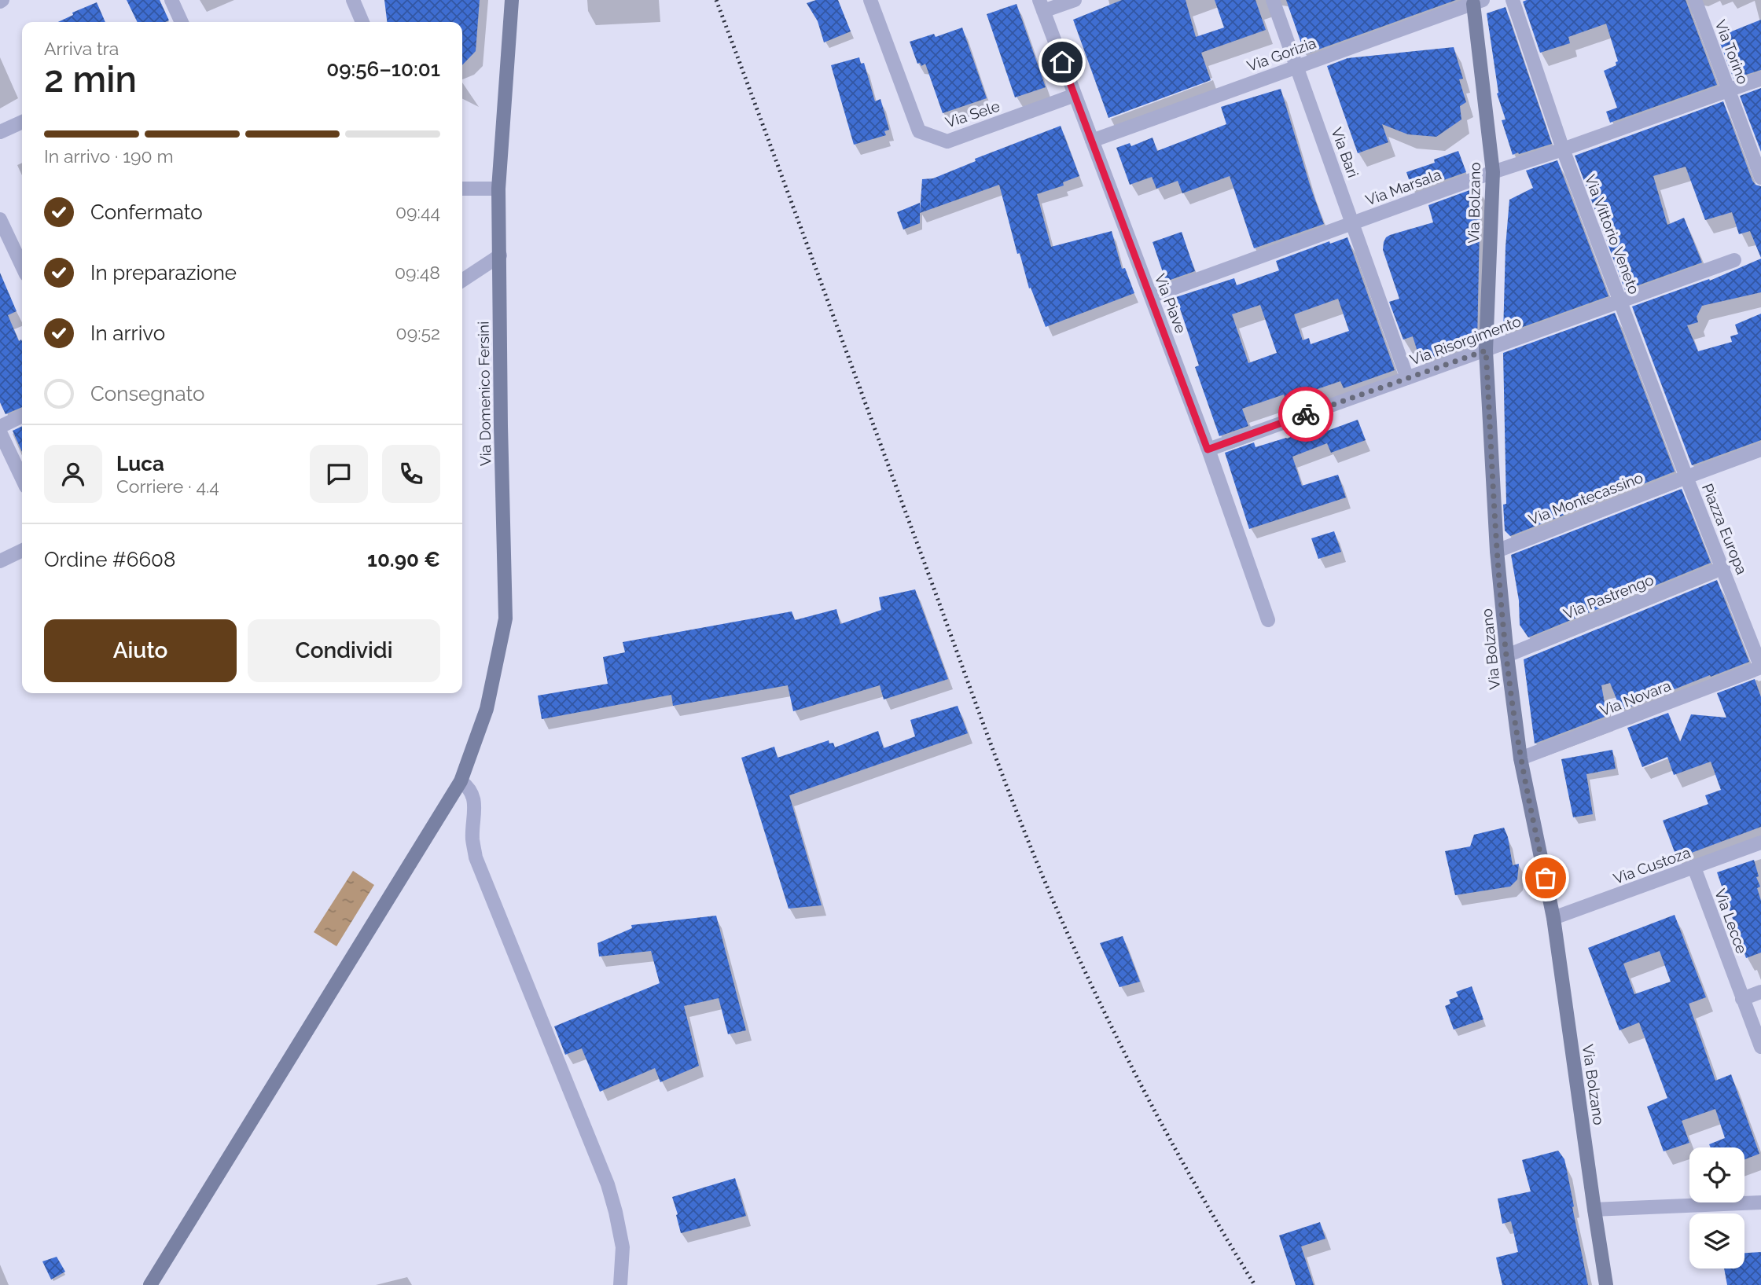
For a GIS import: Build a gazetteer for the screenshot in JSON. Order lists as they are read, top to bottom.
{
  "streets": {
    "main road": ["Via Bolzano", "Via Domenico Fersini"],
    "street": [
      "Via Torino",
      "Via Gorizia",
      "Via Sele",
      "Via Bari",
      "Via Marsala",
      "Via Vittorio Veneto",
      "Via Piave",
      "Via Risorgimento",
      "Via Montecassino",
      "Piazza Europa",
      "Via Pastrengo",
      "Via Novara",
      "Via Custoza",
      "Via Lecce"
    ]
  },
  "crossings": [
    ["Via Torino", "Via Marsala"],
    ["Via Gorizia", "Via Bari"],
    ["Via Gorizia", "Via Bolzano"],
    ["Via Gorizia", "Via Piave"],
    ["Via Sele", "Via Piave"],
    ["Via Bari", "Via Marsala"],
    ["Via Bari", "Via Risorgimento"],
    ["Via Marsala", "Via Bolzano"],
    ["Via Marsala", "Via Vittorio Veneto"],
    ["Via Marsala", "Via Piave"],
    ["Via Bolzano", "Via Risorgimento"],
    ["Via Bolzano", "Via Montecassino"],
    ["Via Bolzano", "Via Pastrengo"],
    ["Via Bolzano", "Via Novara"],
    ["Via Bolzano", "Via Custoza"],
    ["Via Vittorio Veneto", "Via Risorgimento"],
    ["Via Vittorio Veneto", "Via Montecassino"],
    ["Via Vittorio Veneto", "Piazza Europa"],
    ["Via Piave", "Via Risorgimento"],
    ["Via Montecassino", "Piazza Europa"],
    ["Piazza Europa", "Via Pastrengo"],
    ["Piazza Europa", "Via Novara"],
    ["Via Custoza", "Via Lecce"]
  ],
  "page": {
    "heading": ["2 min", "Arriva tra", "09:56–10:01"],
    "panel": [
      "Luca",
      "Corriere · 4.4",
      "Ordine #6608",
      "10.90 €"
    ],
    "bar": "In arrivo · 190 m",
    "list": [
      ["Confermato", "09:44"],
      ["In preparazione", "09:48"],
      ["In arrivo", "09:52"],
      "Consegnato"
    ],
    "buttons": ["Aiuto", "Condividi"]
  }
}
